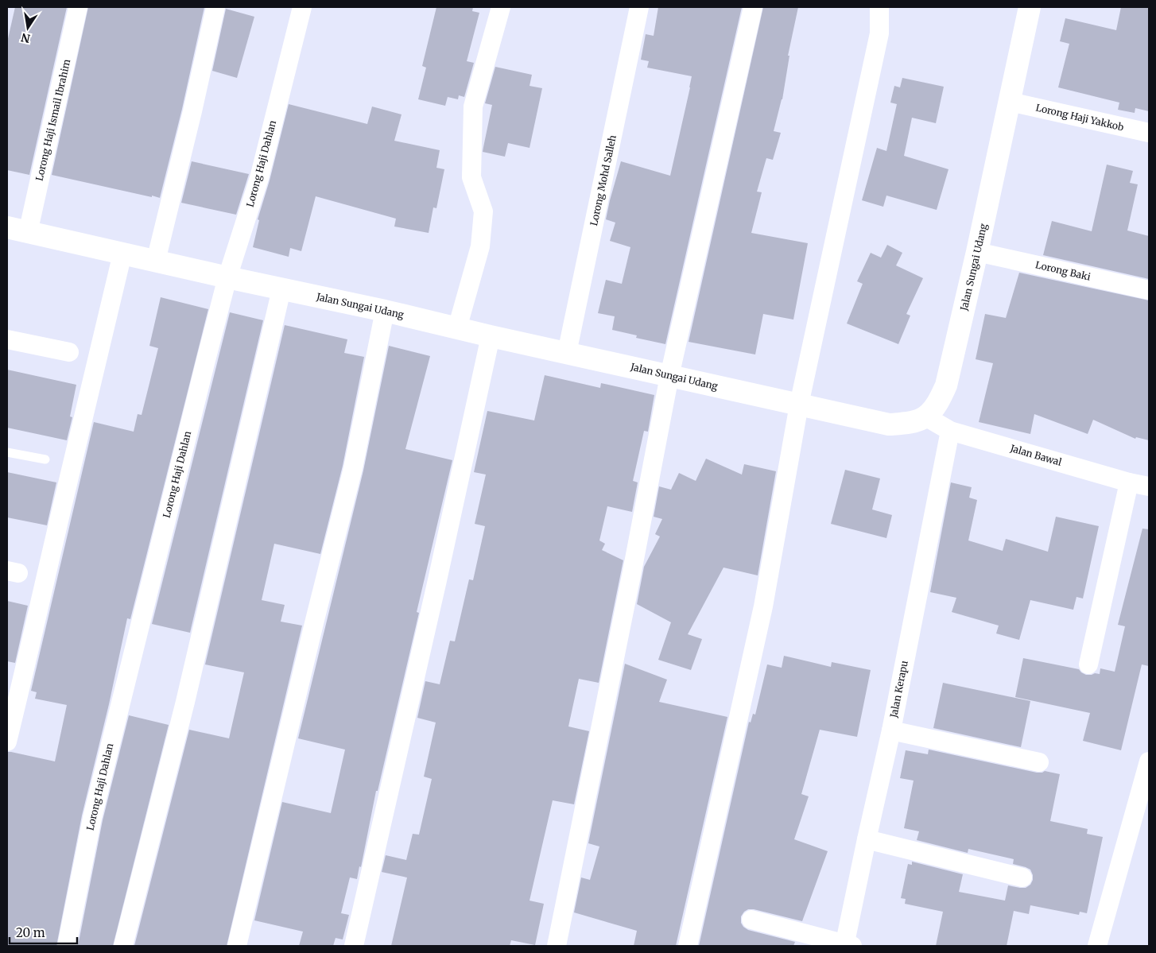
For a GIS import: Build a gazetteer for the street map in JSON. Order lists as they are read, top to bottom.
{
  "streets": {
    "street": [
      "Lorong Haji Yakkob",
      "Lorong Haji Ismail Ibrahim",
      "Lorong Haji Dahlan",
      "Lorong Mohd Salleh",
      "Jalan Sungai Udang",
      "Lorong Baki",
      "Jalan Bawal",
      "Jalan Kerapu"
    ]
  },
  "crossings": [
    ["Lorong Haji Yakkob", "Jalan Sungai Udang"],
    ["Lorong Haji Ismail Ibrahim", "Jalan Sungai Udang"],
    ["Lorong Haji Dahlan", "Jalan Sungai Udang"],
    ["Lorong Mohd Salleh", "Jalan Sungai Udang"],
    ["Jalan Sungai Udang", "Lorong Baki"],
    ["Jalan Sungai Udang", "Jalan Bawal"],
    ["Jalan Bawal", "Jalan Kerapu"]
  ],
  "scale_bar": "20 m",
  "north": "bottom"
}
